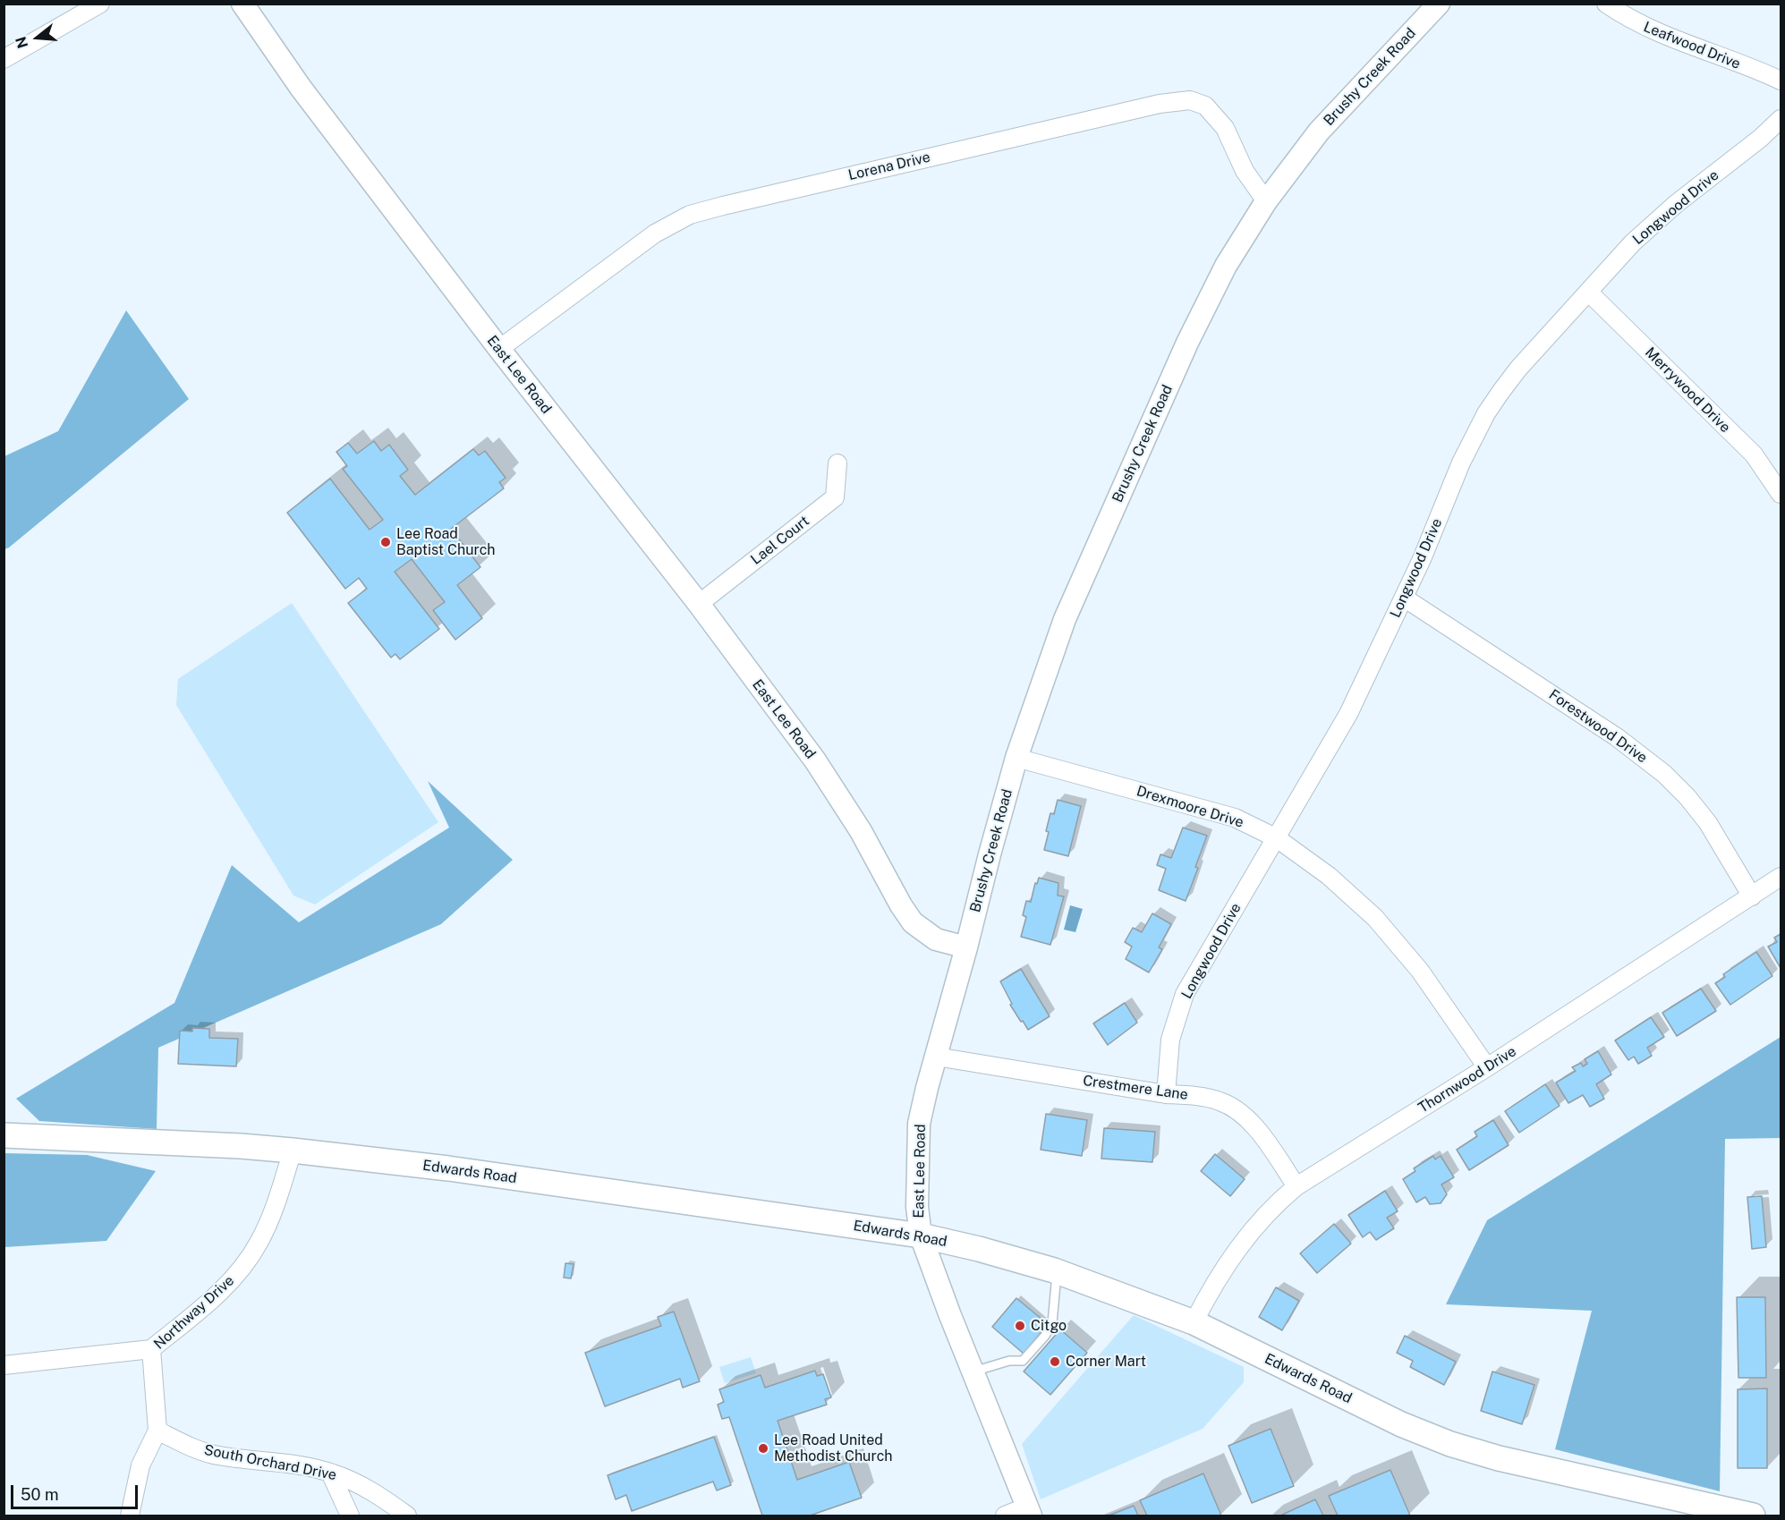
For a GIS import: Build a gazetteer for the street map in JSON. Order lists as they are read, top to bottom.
{
  "streets": {
    "main road": ["Edwards Road"],
    "street": [
      "Leafwood Drive",
      "Brushy Creek Road",
      "Lorena Drive",
      "Longwood Drive",
      "East Lee Road",
      "Merrywood Drive",
      "Lael Court",
      "Forestwood Drive",
      "Drexmoore Drive",
      "Thornwood Drive",
      "Crestmere Lane",
      "Northway Drive",
      "South Orchard Drive"
    ]
  },
  "crossings": [
    ["Brushy Creek Road", "Lorena Drive"],
    ["Brushy Creek Road", "East Lee Road"],
    ["Brushy Creek Road", "Drexmoore Drive"],
    ["Lorena Drive", "East Lee Road"],
    ["Longwood Drive", "Merrywood Drive"],
    ["Longwood Drive", "Forestwood Drive"],
    ["Longwood Drive", "Drexmoore Drive"],
    ["Longwood Drive", "Crestmere Lane"],
    ["East Lee Road", "Lael Court"],
    ["East Lee Road", "Crestmere Lane"],
    ["East Lee Road", "Edwards Road"],
    ["Forestwood Drive", "Thornwood Drive"],
    ["Drexmoore Drive", "Thornwood Drive"],
    ["Thornwood Drive", "Crestmere Lane"],
    ["Thornwood Drive", "Edwards Road"],
    ["Edwards Road", "Northway Drive"],
    ["Northway Drive", "South Orchard Drive"]
  ],
  "places": [
    "Lee Road Baptist Church",
    "Citgo",
    "Corner Mart",
    "Lee Road United Methodist Church"
  ],
  "scale_bar": "50 m",
  "north": "left"
}
